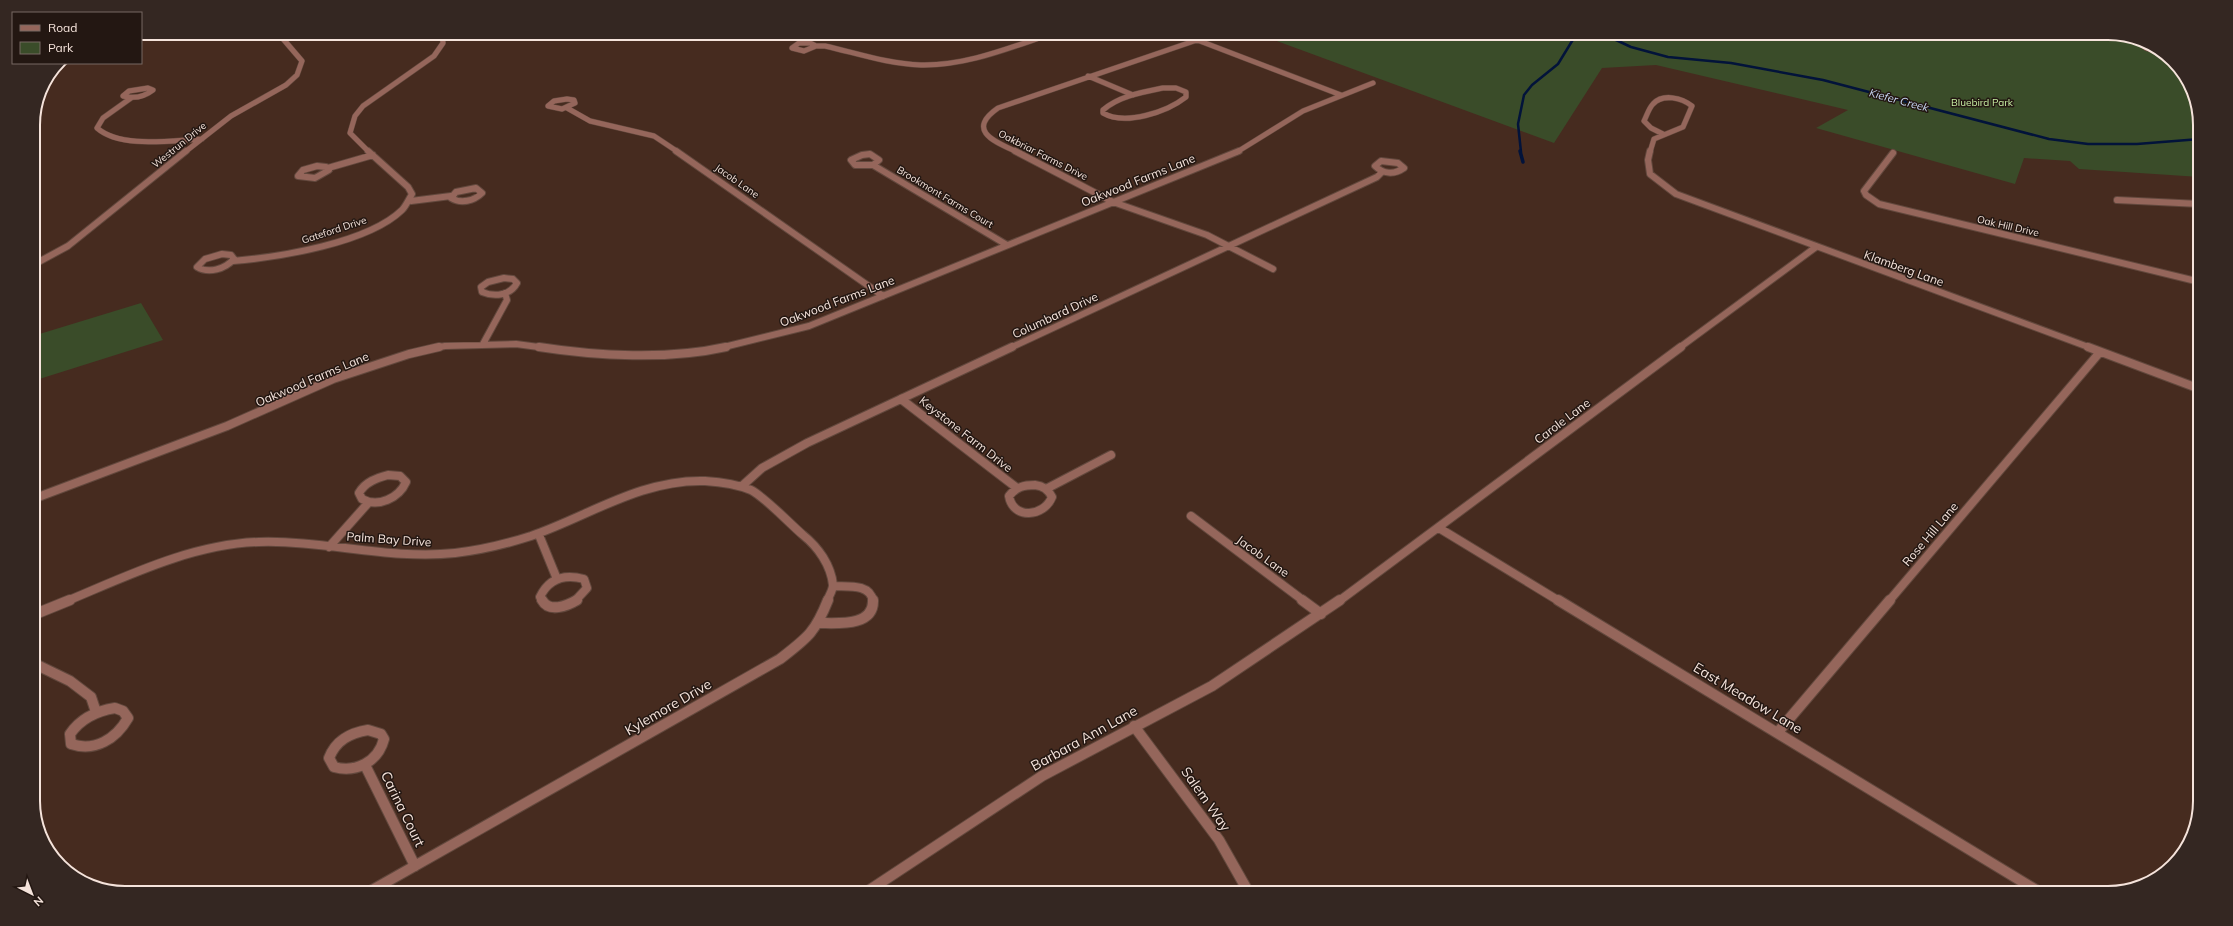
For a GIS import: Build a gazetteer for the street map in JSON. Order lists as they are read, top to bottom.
{
  "streets": {
    "street": [
      "Westrun Drive",
      "Oakbriar Farms Drive",
      "Oakwood Farms Lane",
      "Jacob Lane",
      "Brookmont Farms Court",
      "Oak Hill Drive",
      "Gateford Drive",
      "Klamberg Lane",
      "Columbard Drive",
      "Carole Lane",
      "Keystone Farm Drive",
      "Rose Hill Lane",
      "Palm Bay Drive",
      "East Meadow Lane",
      "Kylemore Drive",
      "Barbara Ann Lane",
      "Salem Way",
      "Carina Court"
    ]
  },
  "crossings": [
    ["Oakbriar Farms Drive", "Oakwood Farms Lane"],
    ["Oakbriar Farms Drive", "Columbard Drive"],
    ["Oakwood Farms Lane", "Jacob Lane"],
    ["Oakwood Farms Lane", "Brookmont Farms Court"],
    ["Jacob Lane", "Carole Lane"],
    ["Jacob Lane", "Barbara Ann Lane"],
    ["Klamberg Lane", "Carole Lane"],
    ["Klamberg Lane", "Rose Hill Lane"],
    ["Columbard Drive", "Keystone Farm Drive"],
    ["Columbard Drive", "Palm Bay Drive"],
    ["Carole Lane", "East Meadow Lane"],
    ["Carole Lane", "Barbara Ann Lane"],
    ["Rose Hill Lane", "East Meadow Lane"],
    ["Kylemore Drive", "Carina Court"],
    ["Barbara Ann Lane", "Salem Way"]
  ],
  "water": ["Kiefer Creek"],
  "parks": ["Bluebird Park"],
  "legend": ["Road", "Park"],
  "north": "bottom right"
}
